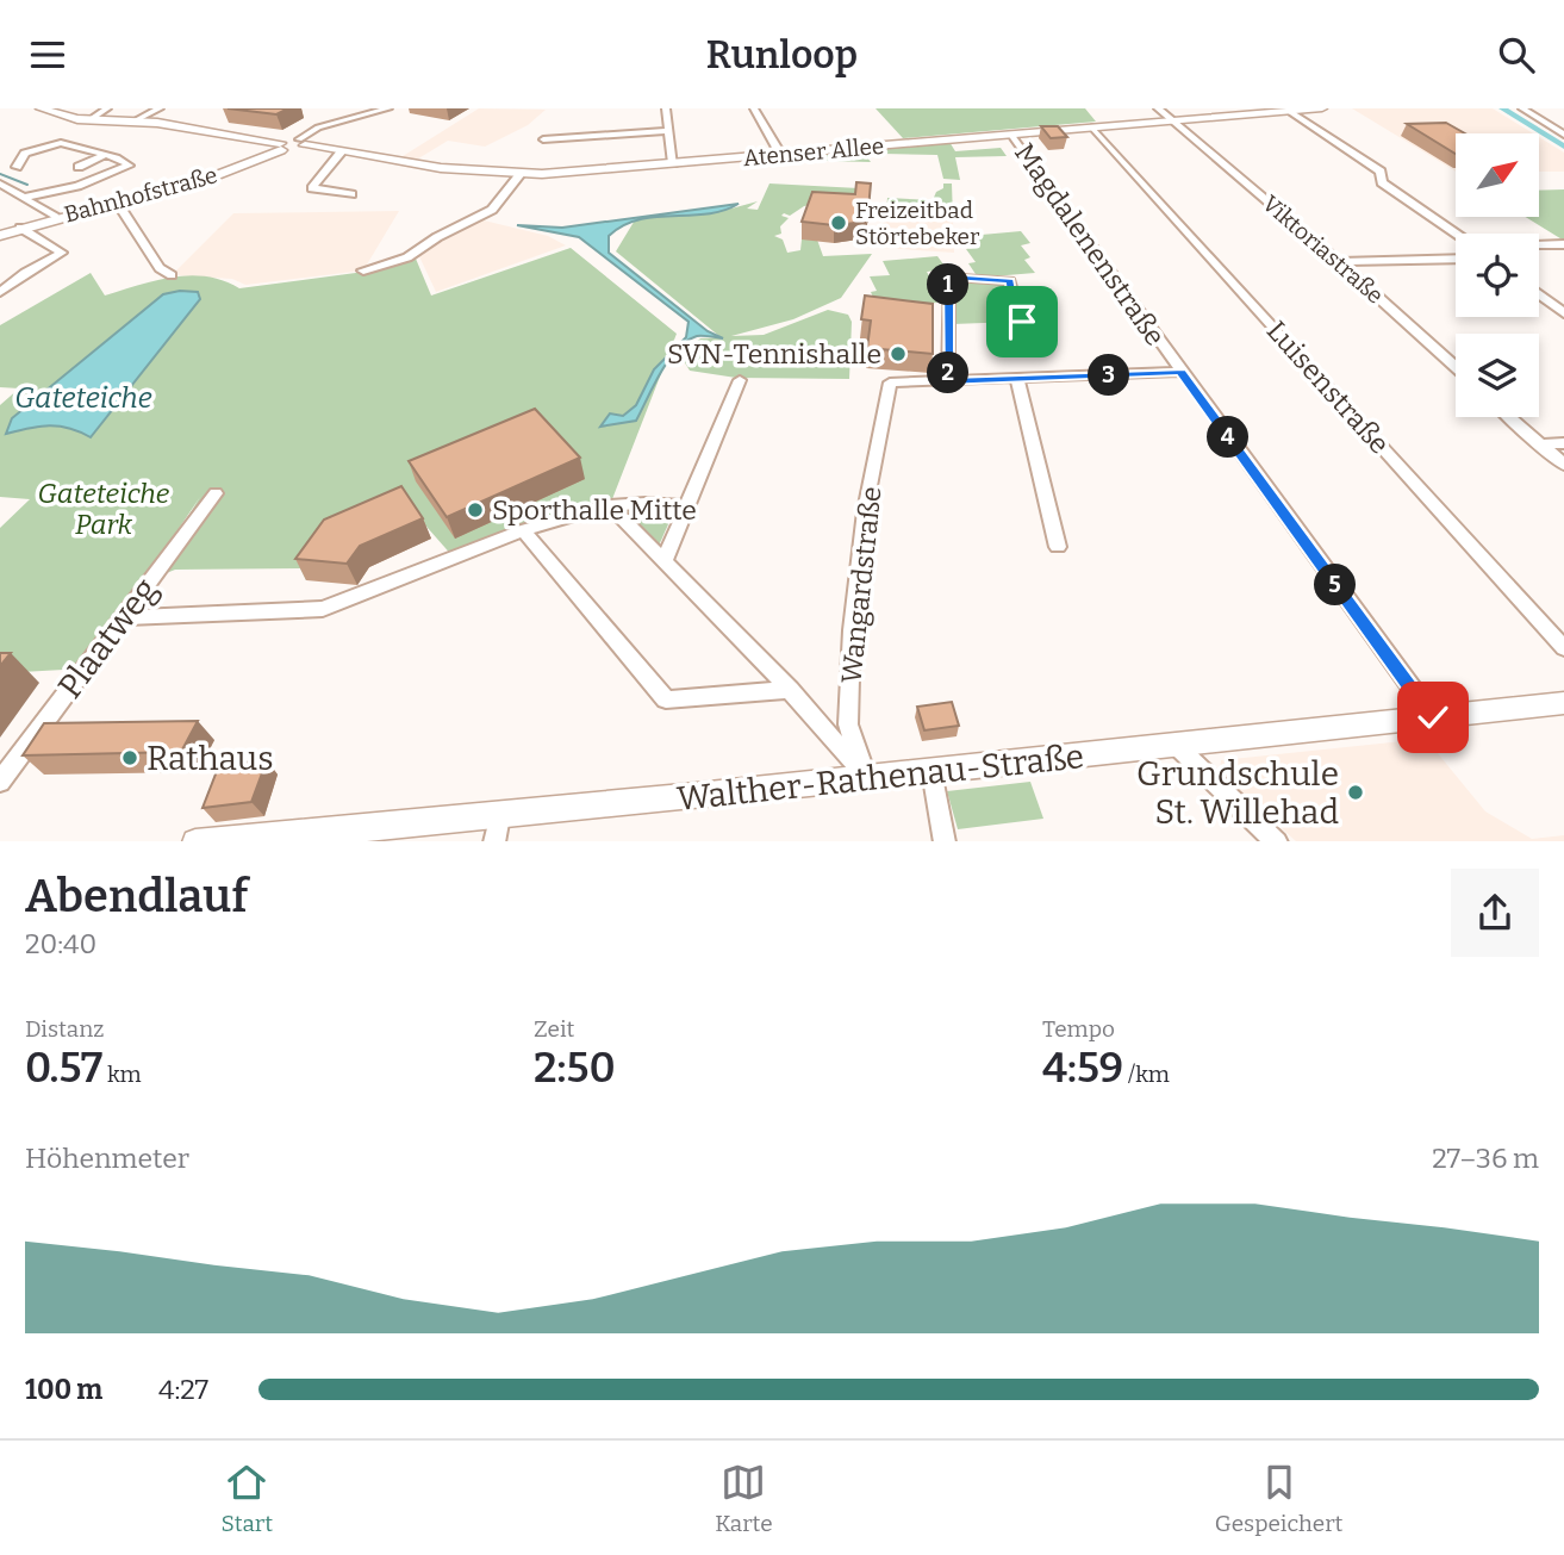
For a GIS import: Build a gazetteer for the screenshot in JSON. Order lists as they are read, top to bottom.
{
  "streets": {
    "street": [
      "Atenser Allee",
      "Bahnhofstraße",
      "Magdalenenstraße",
      "Viktoriastraße",
      "Luisenstraße",
      "Wangardstraße",
      "Plaatweg",
      "Walther-Rathenau-Straße"
    ]
  },
  "crossings": [
    ["Atenser Allee", "Magdalenenstraße"],
    ["Atenser Allee", "Viktoriastraße"],
    ["Atenser Allee", "Luisenstraße"],
    ["Magdalenenstraße", "Walther-Rathenau-Straße"],
    ["Wangardstraße", "Walther-Rathenau-Straße"]
  ],
  "water": ["Gateteiche"],
  "parks": ["Gateteiche Park"],
  "places": [
    "Freizeitbad Störtebeker",
    "SVN-Tennishalle",
    "Sporthalle Mitte",
    "Rathaus",
    "Grundschule St. Willehad"
  ],
  "north": "top right",
  "page": {
    "header": "Runloop",
    "pins": [
      "1",
      "2",
      "3",
      "4",
      "5"
    ],
    "heading": ["Abendlauf", "20:40"],
    "stats": [
      ["Distanz", "0.57 km"],
      ["Zeit", "2:50"],
      ["Tempo", "4:59 /km"]
    ],
    "chart": ["Höhenmeter", "27–36 m"],
    "list": [
      {
        "name": "100 m",
        "note": "4:27"
      }
    ],
    "tabs": ["Start", "Karte", "Gespeichert"]
  }
}
